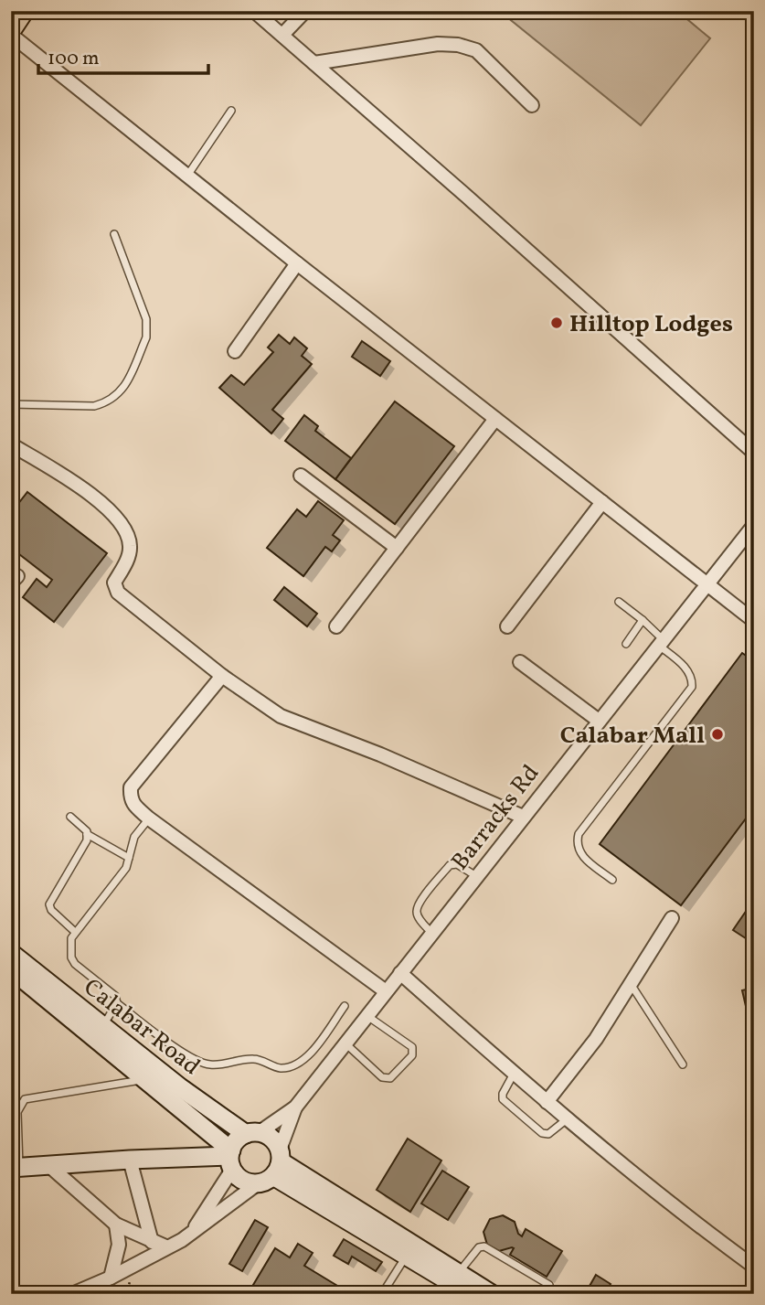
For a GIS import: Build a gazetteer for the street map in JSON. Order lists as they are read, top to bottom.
{
  "streets": {
    "main road": ["Calabar Road"],
    "street": ["Barracks Rd"]
  },
  "crossings": [
    ["Barracks Rd", "Calabar Road"]
  ],
  "places": ["Hilltop Lodges", "Calabar Mall"],
  "scale_bar": "100 m"
}
